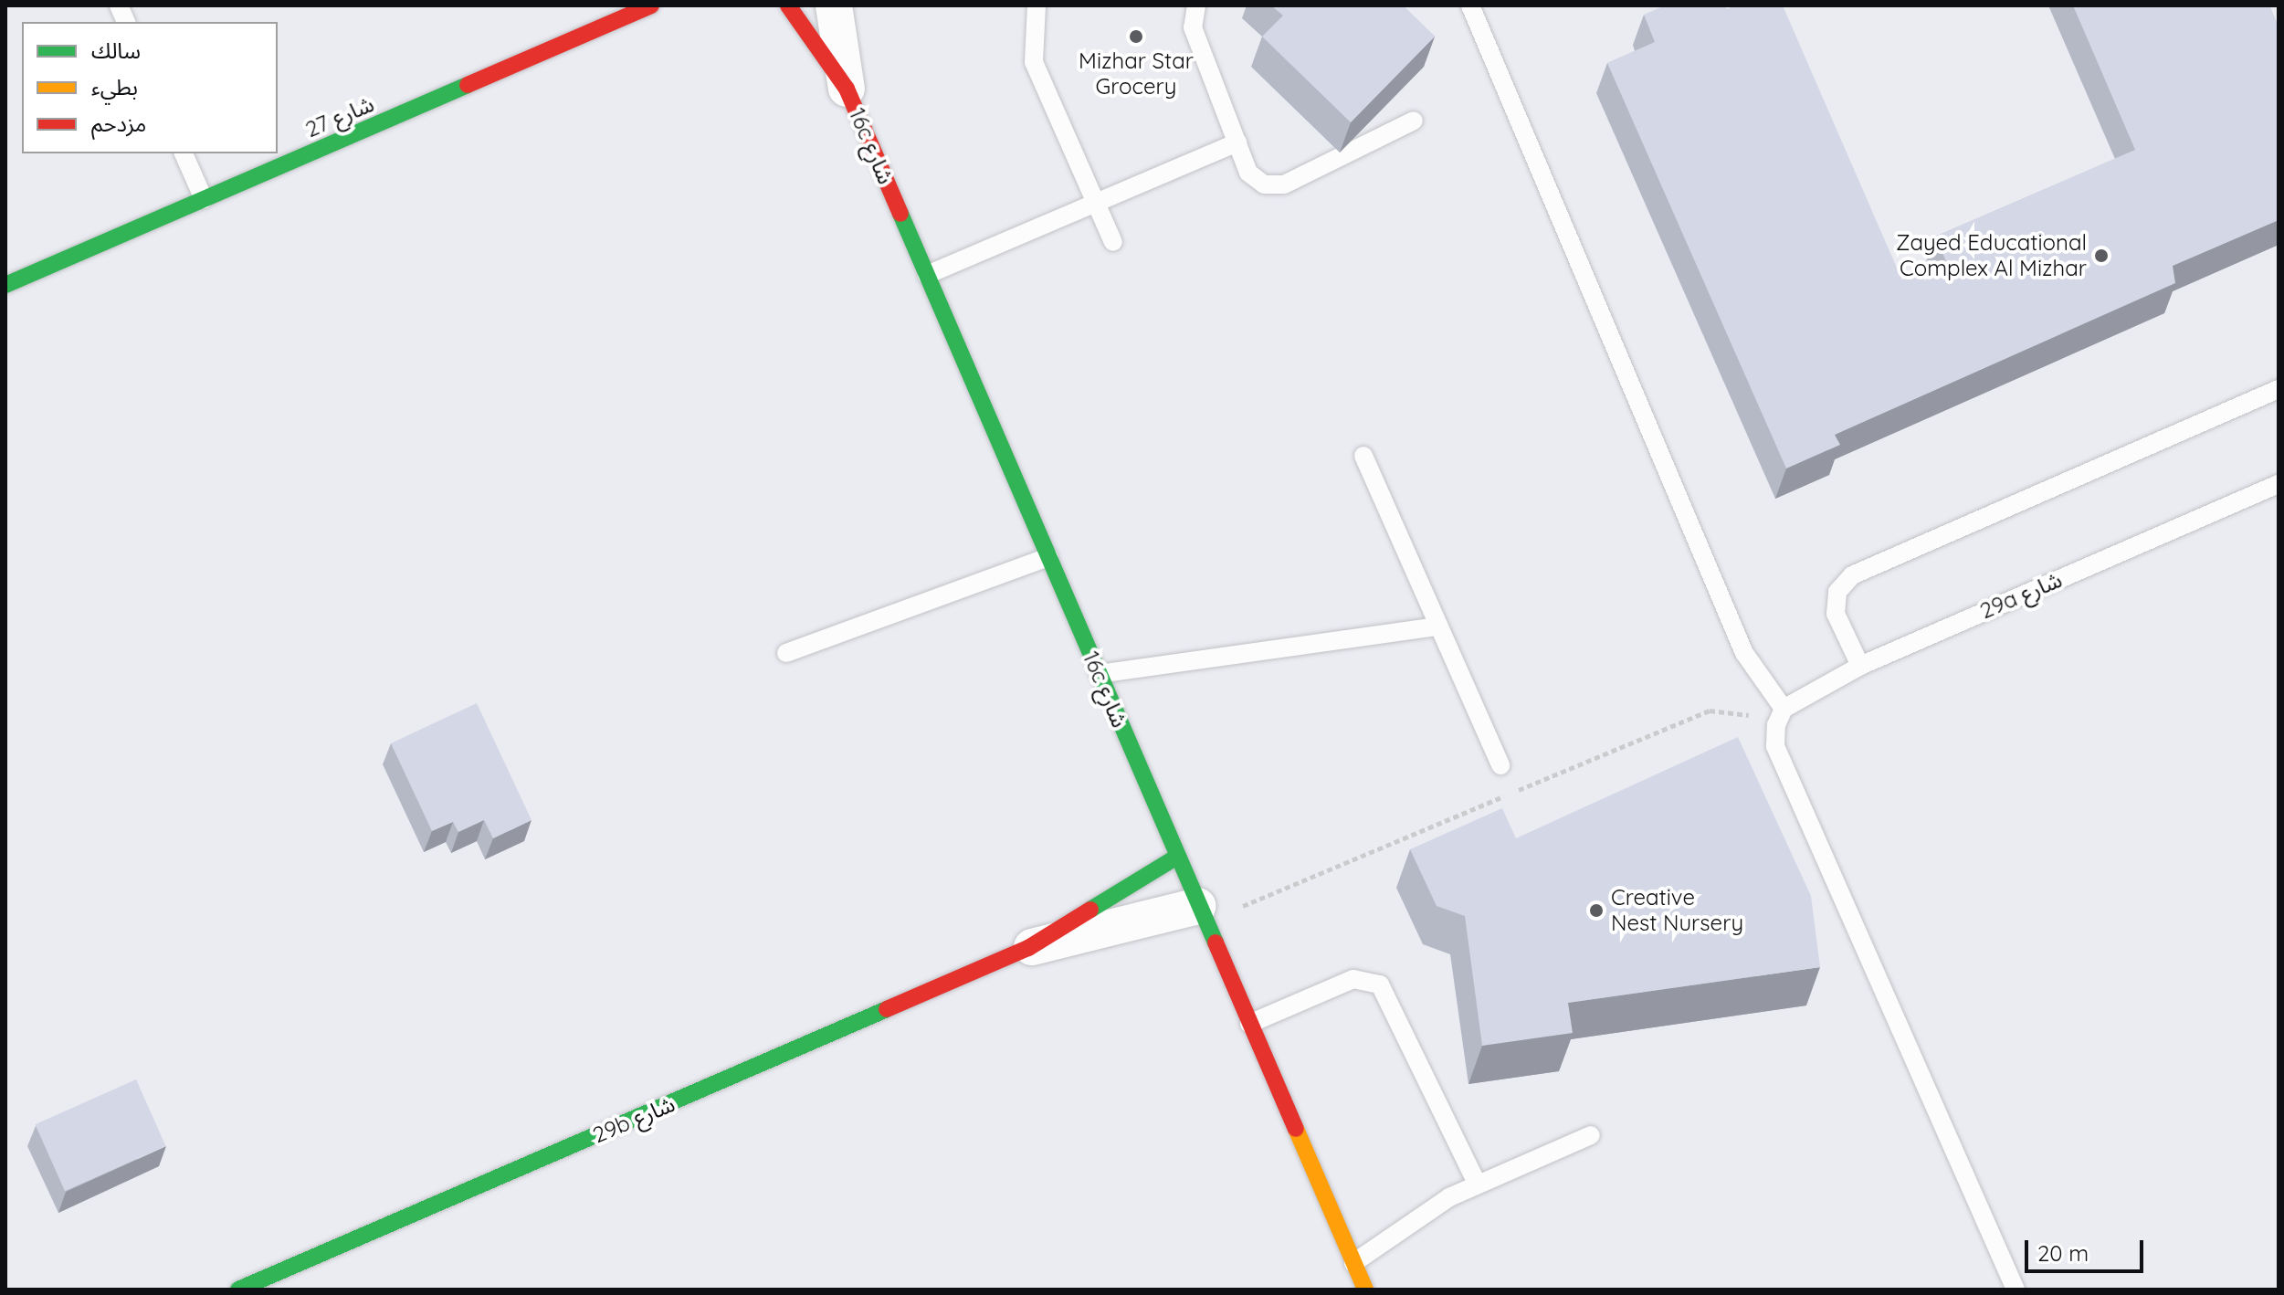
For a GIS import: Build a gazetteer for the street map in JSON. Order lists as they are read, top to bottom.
{
  "streets": {
    "street": ["شارع 27", "16c شارع", "29b شارع"],
    "lane": ["29a شارع"]
  },
  "crossings": [
    ["16c شارع", "29b شارع"]
  ],
  "places": ["Mizhar Star Grocery", "Zayed Educational Complex Al Mizhar", "Creative Nest Nursery"],
  "legend": ["سالك", "بطيء", "مزدحم"],
  "scale_bar": "20 m"
}
